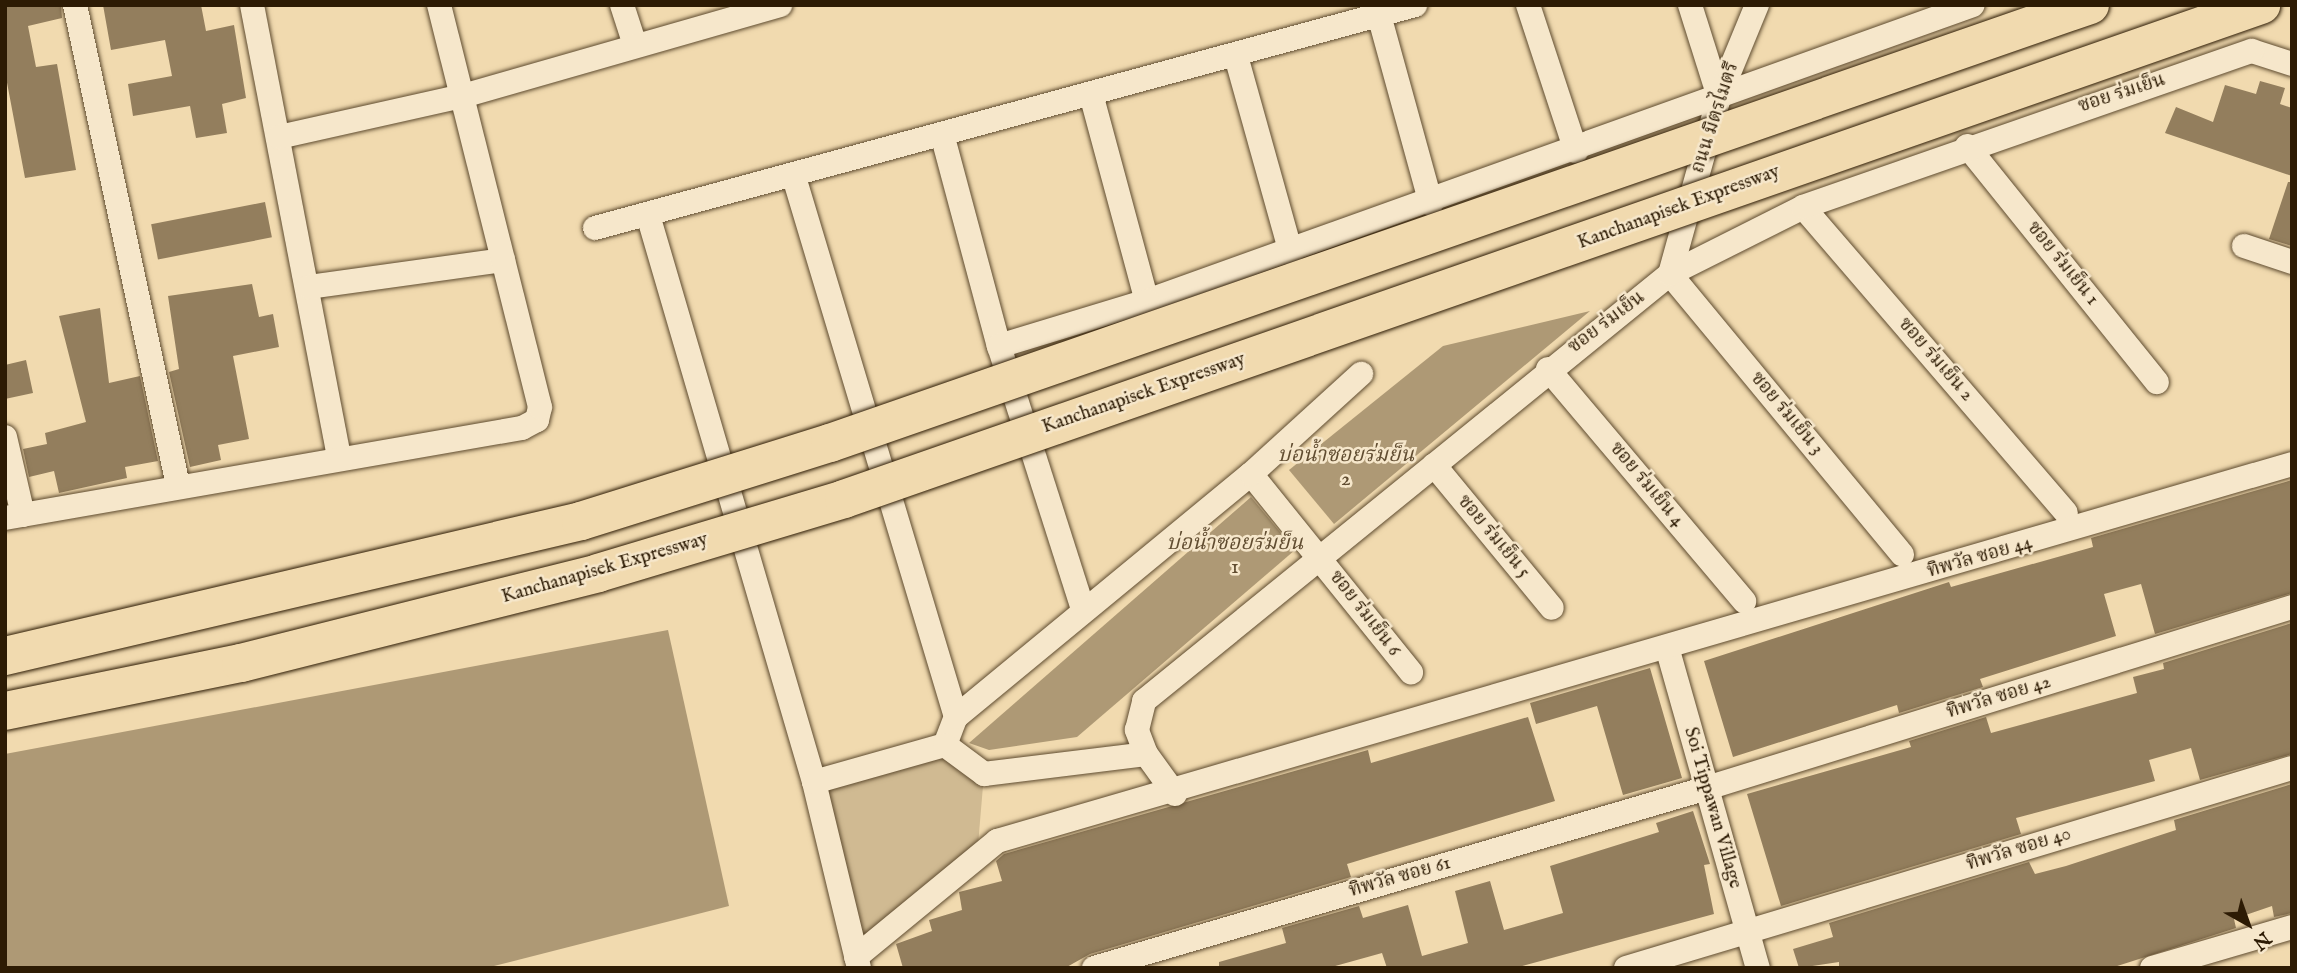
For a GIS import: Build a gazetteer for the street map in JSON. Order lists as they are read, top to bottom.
{
  "streets": {
    "highway": ["Kanchanapisek Expressway"],
    "street": [
      "ซอย ร่มเย็น",
      "ถนน มิตรไมตรี",
      "ซอย ร่มเย็น 1",
      "ซอย ร่มเย็น 2",
      "ซอย ร่มเย็น 3",
      "ซอย ร่มเย็น 4",
      "ซอย ร่มเย็น 5",
      "ทิพวัล ซอย 44",
      "ซอย ร่มเย็น 6",
      "ทิพวัล ซอย 42",
      "Soi Tippawan Village",
      "ทิพวัล ซอย 40",
      "ทิพวัล ซอย 61"
    ]
  },
  "crossings": [
    ["ซอย ร่มเย็น", "ถนน มิตรไมตรี"],
    ["ซอย ร่มเย็น", "ซอย ร่มเย็น 1"],
    ["ซอย ร่มเย็น", "ซอย ร่มเย็น 2"],
    ["ซอย ร่มเย็น", "ซอย ร่มเย็น 3"],
    ["ซอย ร่มเย็น", "ซอย ร่มเย็น 4"],
    ["ซอย ร่มเย็น", "ซอย ร่มเย็น 5"],
    ["ซอย ร่มเย็น", "ทิพวัล ซอย 44"],
    ["ซอย ร่มเย็น", "ซอย ร่มเย็น 6"],
    ["ถนน มิตรไมตรี", "ซอย ร่มเย็น 3"],
    ["ทิพวัล ซอย 44", "Soi Tippawan Village"],
    ["ทิพวัล ซอย 42", "Soi Tippawan Village"],
    ["ทิพวัล ซอย 42", "ทิพวัล ซอย 61"],
    ["Soi Tippawan Village", "ทิพวัล ซอย 40"],
    ["Soi Tippawan Village", "ทิพวัล ซอย 61"]
  ],
  "water": ["บ่อน้ำซอยร่มย็น 2", "บ่อน้ำซอยร่มย็น 1"],
  "north": "bottom right"
}
